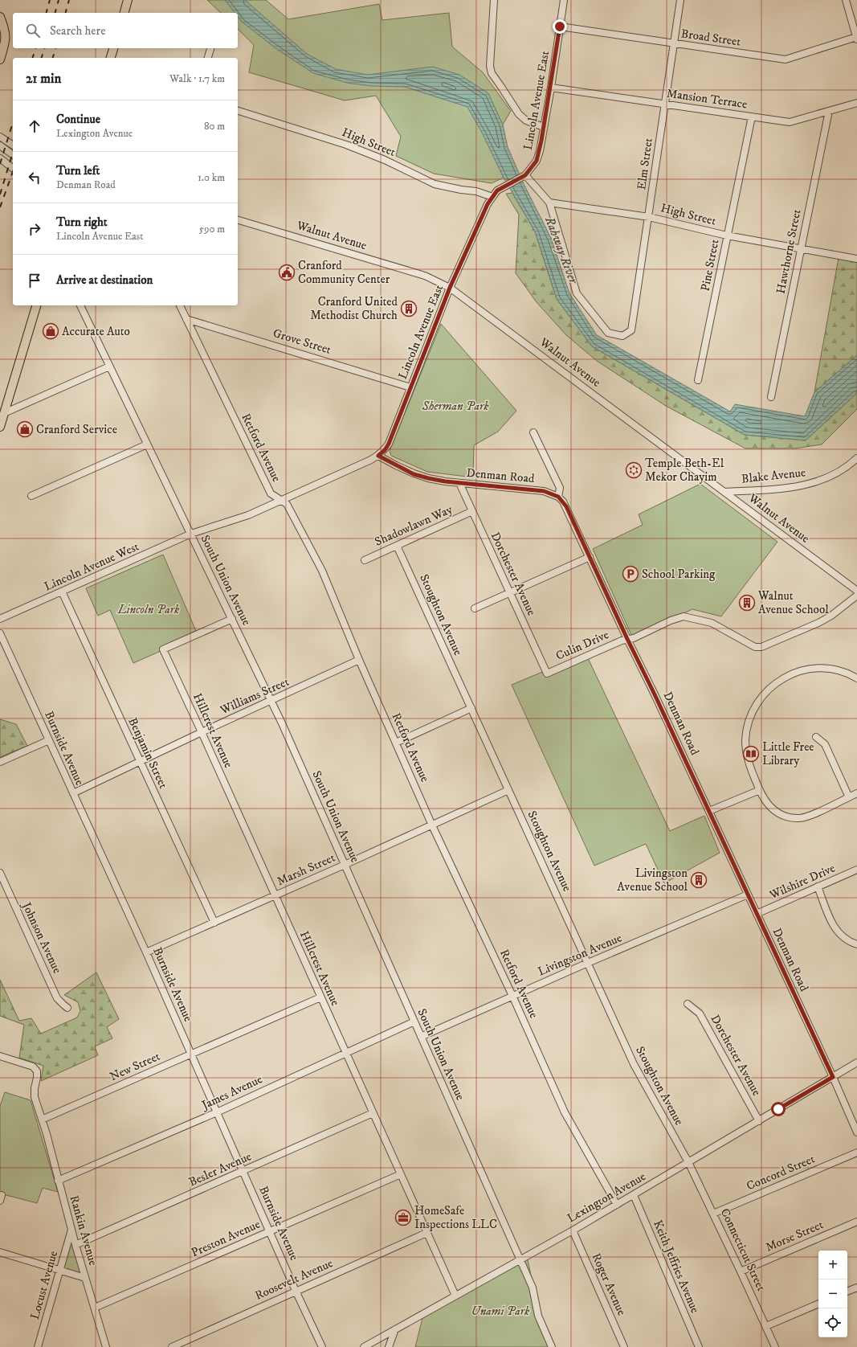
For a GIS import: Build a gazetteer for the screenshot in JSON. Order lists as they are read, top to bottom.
{
  "streets": {
    "street": [
      "Broad Street",
      "Mansion Terrace",
      "Lincoln Avenue East",
      "High Street",
      "Elm Street",
      "Walnut Avenue",
      "Hawthorne Street",
      "Pine Street",
      "Grove Street",
      "Retford Avenue",
      "Denman Road",
      "Blake Avenue",
      "Shadowlawn Way",
      "Lincoln Avenue West",
      "Dorchester Avenue",
      "South Union Avenue",
      "Stoughton Avenue",
      "Culin Drive",
      "Williams Street",
      "Hillcrest Avenue",
      "Burnside Avenue",
      "Benjamin Street",
      "Marsh Street",
      "Wilshire Drive",
      "Johnson Avenue",
      "Livingston Avenue",
      "New Street",
      "James Avenue",
      "Besler Avenue",
      "Concord Street",
      "Lexington Avenue",
      "Rankin Avenue",
      "Morse Street",
      "Preston Avenue",
      "Connecticut Street",
      "Keith Jeffries Avenue",
      "Roosevelt Avenue",
      "Roger Avenue",
      "Locust Avenue"
    ]
  },
  "crossings": [
    ["Broad Street", "Lincoln Avenue East"],
    ["Broad Street", "Elm Street"],
    ["Mansion Terrace", "Lincoln Avenue East"],
    ["Mansion Terrace", "Elm Street"],
    ["Mansion Terrace", "Hawthorne Street"],
    ["Mansion Terrace", "Pine Street"],
    ["Lincoln Avenue East", "High Street"],
    ["Lincoln Avenue East", "Walnut Avenue"],
    ["Lincoln Avenue East", "Grove Street"],
    ["Lincoln Avenue East", "Retford Avenue"],
    ["Lincoln Avenue East", "Denman Road"],
    ["Lincoln Avenue East", "Lincoln Avenue West"],
    ["Lincoln Avenue East", "South Union Avenue"],
    ["High Street", "Elm Street"],
    ["High Street", "Hawthorne Street"],
    ["High Street", "Pine Street"],
    ["Walnut Avenue", "Blake Avenue"],
    ["Grove Street", "Retford Avenue"],
    ["Retford Avenue", "Williams Street"],
    ["Retford Avenue", "Marsh Street"],
    ["Retford Avenue", "Livingston Avenue"],
    ["Retford Avenue", "Lexington Avenue"],
    ["Denman Road", "Dorchester Avenue"],
    ["Denman Road", "Culin Drive"],
    ["Denman Road", "Wilshire Drive"],
    ["Denman Road", "Livingston Avenue"],
    ["Denman Road", "Lexington Avenue"],
    ["Shadowlawn Way", "Dorchester Avenue"],
    ["Shadowlawn Way", "Stoughton Avenue"],
    ["Lincoln Avenue West", "South Union Avenue"],
    ["Lincoln Avenue West", "Benjamin Street"],
    ["Dorchester Avenue", "Culin Drive"],
    ["Dorchester Avenue", "Lexington Avenue"],
    ["South Union Avenue", "Williams Street"],
    ["South Union Avenue", "Hillcrest Avenue"],
    ["South Union Avenue", "Marsh Street"],
    ["South Union Avenue", "Livingston Avenue"],
    ["South Union Avenue", "James Avenue"],
    ["South Union Avenue", "Lexington Avenue"],
    ["Stoughton Avenue", "Marsh Street"],
    ["Stoughton Avenue", "Livingston Avenue"],
    ["Stoughton Avenue", "Lexington Avenue"],
    ["Stoughton Avenue", "Connecticut Street"],
    ["Williams Street", "Hillcrest Avenue"],
    ["Williams Street", "Burnside Avenue"],
    ["Williams Street", "Benjamin Street"],
    ["Hillcrest Avenue", "Marsh Street"],
    ["Hillcrest Avenue", "New Street"],
    ["Hillcrest Avenue", "James Avenue"],
    ["Hillcrest Avenue", "Besler Avenue"],
    ["Hillcrest Avenue", "Lexington Avenue"],
    ["Hillcrest Avenue", "Preston Avenue"],
    ["Hillcrest Avenue", "Roosevelt Avenue"],
    ["Burnside Avenue", "Marsh Street"],
    ["Burnside Avenue", "New Street"],
    ["Burnside Avenue", "James Avenue"],
    ["Burnside Avenue", "Besler Avenue"],
    ["Burnside Avenue", "Preston Avenue"],
    ["Burnside Avenue", "Roosevelt Avenue"],
    ["Benjamin Street", "Marsh Street"],
    ["New Street", "Rankin Avenue"],
    ["James Avenue", "Rankin Avenue"],
    ["Besler Avenue", "Rankin Avenue"],
    ["Concord Street", "Connecticut Street"],
    ["Lexington Avenue", "Connecticut Street"],
    ["Lexington Avenue", "Keith Jeffries Avenue"],
    ["Lexington Avenue", "Roger Avenue"],
    ["Rankin Avenue", "Preston Avenue"],
    ["Rankin Avenue", "Locust Avenue"],
    ["Morse Street", "Connecticut Street"]
  ],
  "water": ["Rahway River"],
  "parks": ["Sherman Park", "Lincoln Park", "Unami Park"],
  "places": {
    "public building": ["Cranford Community Center"],
    "building": ["Cranford United Methodist Church", "Walnut Avenue School", "Livingston Avenue School"],
    "shop": ["Accurate Auto", "Cranford Service"],
    "synagogue": ["Temple Beth-El Mekor Chayim"],
    "parking": ["School Parking"],
    "library": ["Little Free Library"],
    "office": ["HomeSafe Inspections LLC"]
  },
  "page": {
    "search": "Search here",
    "heading": ["21 min", "Walk · 1.7 km"],
    "list": [
      ["Continue", "Lexington Avenue", "80 m"],
      ["Turn left", "Denman Road", "1.0 km"],
      ["Turn right", "Lincoln Avenue East", "590 m"],
      "Arrive at destination"
    ],
    "map_buttons": ["+", "−"]
  }
}
